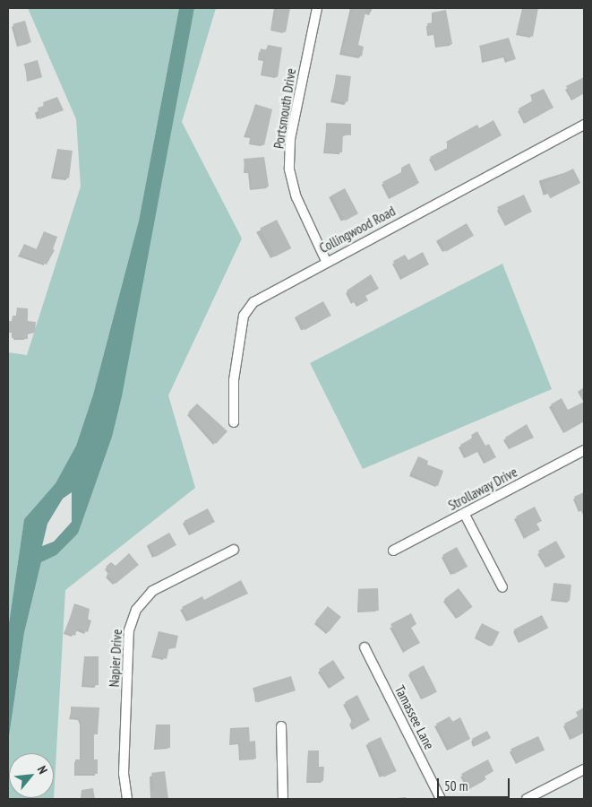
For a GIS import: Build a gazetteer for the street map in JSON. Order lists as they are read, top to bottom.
{
  "streets": {
    "street": [
      "Portsmouth Drive",
      "Collingwood Road",
      "Strollaway Drive",
      "Napier Drive",
      "Tamassee Lane"
    ]
  },
  "crossings": [
    ["Portsmouth Drive", "Collingwood Road"]
  ],
  "scale_bar": "50 m",
  "north": "top right"
}
